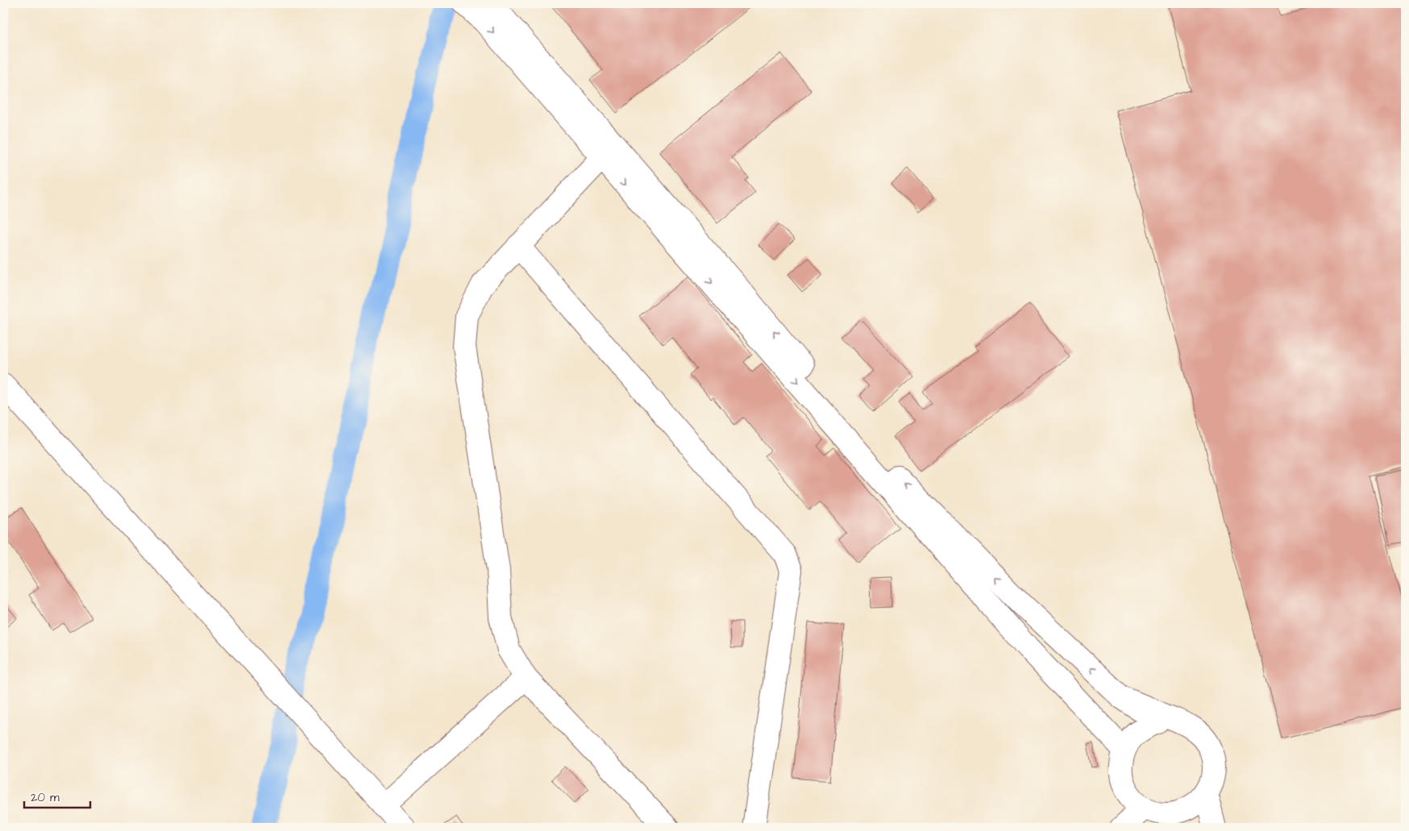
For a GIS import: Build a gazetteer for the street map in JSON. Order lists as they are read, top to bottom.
{
  "scale_bar": "20 m"
}
